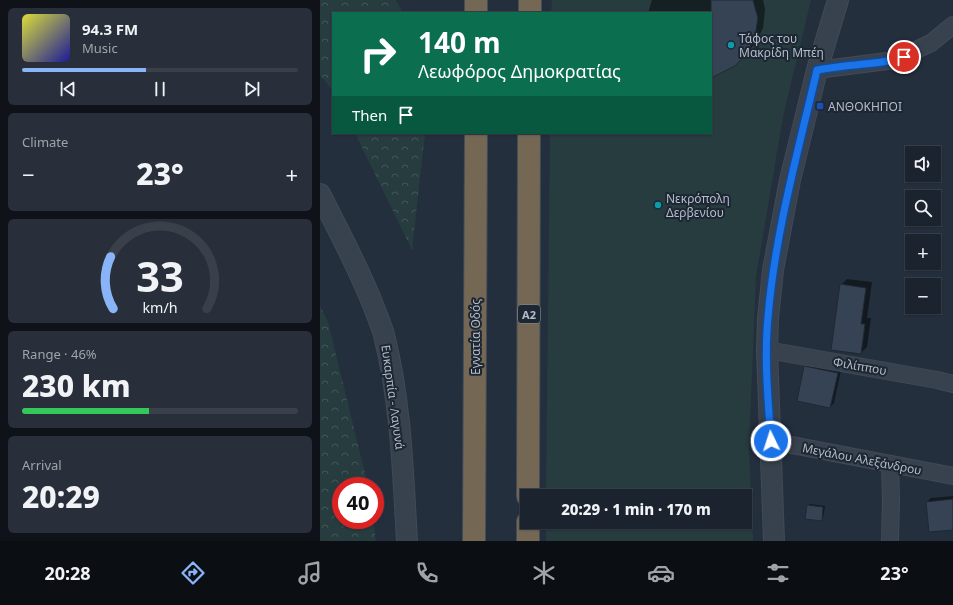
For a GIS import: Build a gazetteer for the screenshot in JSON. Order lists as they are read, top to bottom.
{
  "streets": {
    "highway": ["Α2", "Εγνατία Οδός"],
    "street": ["Φιλίππου", "Ευκαρπία - Λαγυνά", "Μεγάλου Αλεξάνδρου"]
  },
  "places": {
    "other": ["Τάφος του Μακρίδη Μπέη", "Νεκρόπολη Δερβενίου"],
    "transit": ["ΑΝΘΟΚΗΠΟΙ"]
  },
  "page": {
    "turn": ["140 m", "Λεωφόρος Δημοκρατίας"],
    "song": ["94.3 FM", "Music"],
    "then": "Then",
    "tile": [
      "Climate",
      ["Range · 46%", "230 km"],
      ["Arrival", "20:29"]
    ],
    "map_buttons": ["+", "−"],
    "heat": ["−", "23°", "+"],
    "limit": "40",
    "trip": "20:29 · 1 min · 170 m",
    "tabs": ["20:28", "23°"],
    "gauge": ["33", "km/h"]
  }
}
